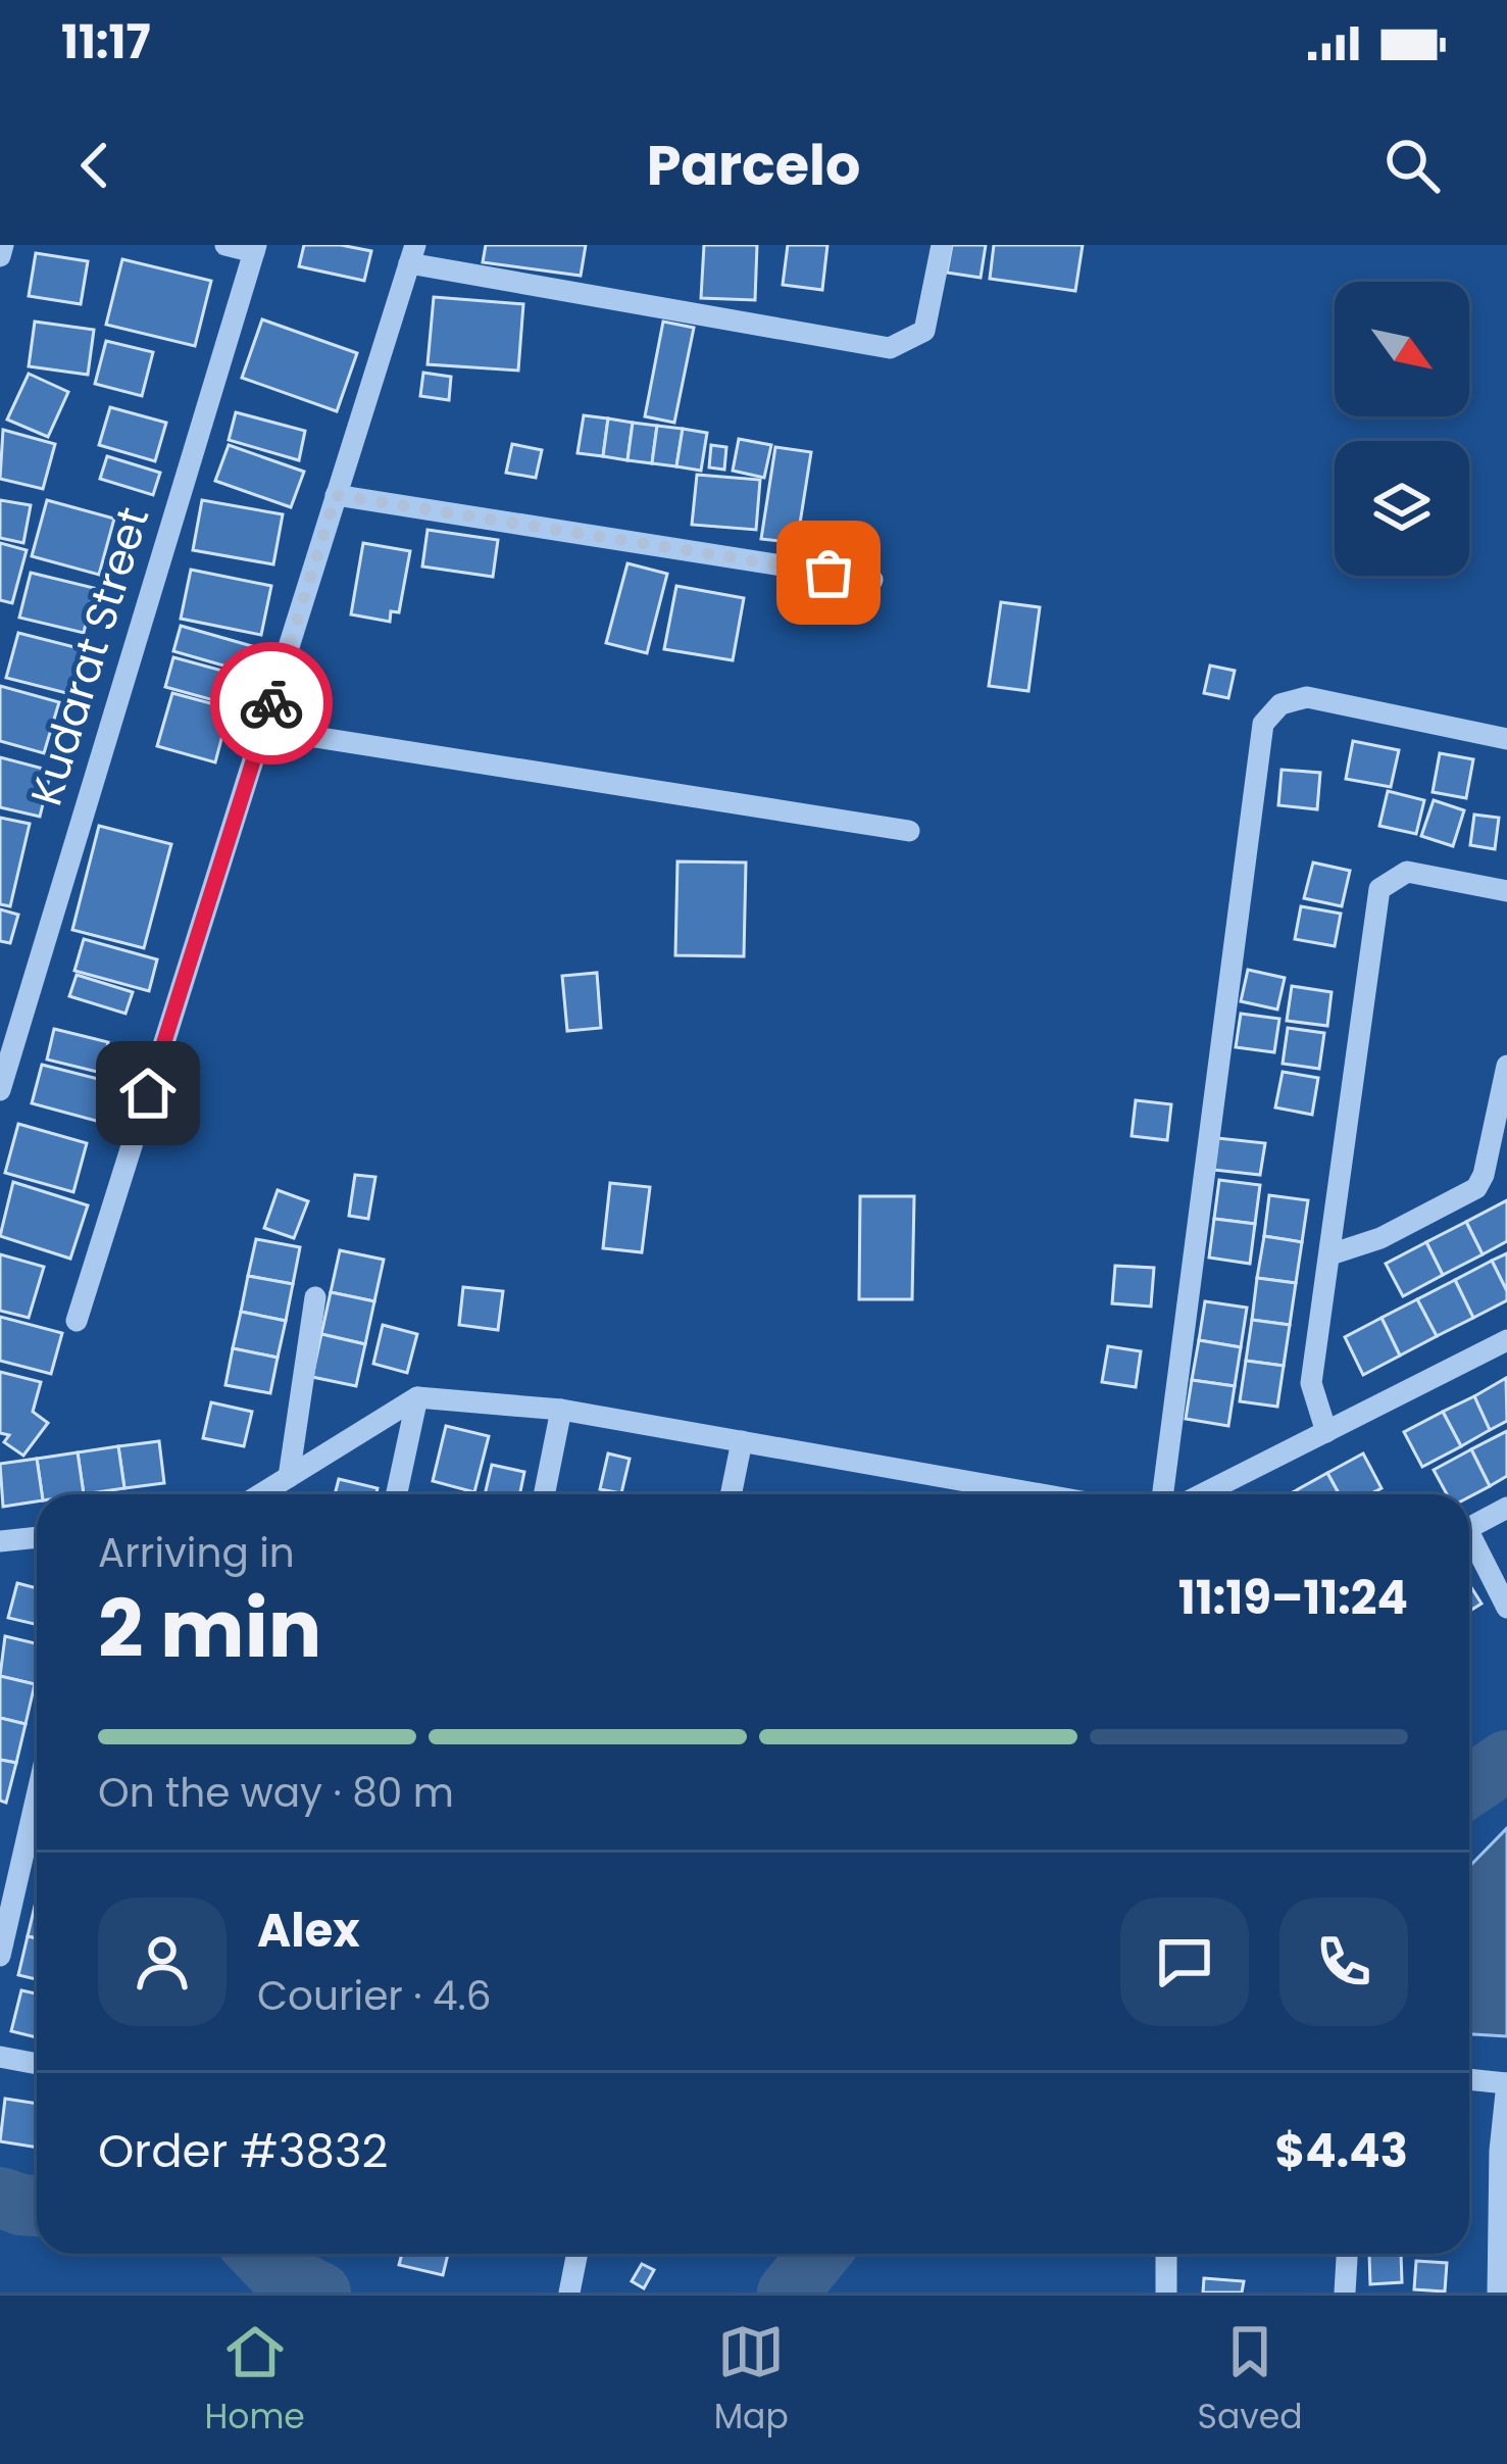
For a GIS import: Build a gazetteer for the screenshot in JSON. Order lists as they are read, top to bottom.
{
  "streets": {
    "street": ["Kudarat Street"]
  },
  "north": "bottom right",
  "page": {
    "status": "11:17",
    "header": "Parcelo",
    "heading": ["2 min", "Arriving in", "11:19–11:24"],
    "panel": [
      "Alex",
      "Courier · 4.6",
      "Order #3832",
      "$4.43"
    ],
    "bar": "On the way · 80 m",
    "tabs": ["Home", "Map", "Saved"]
  }
}
